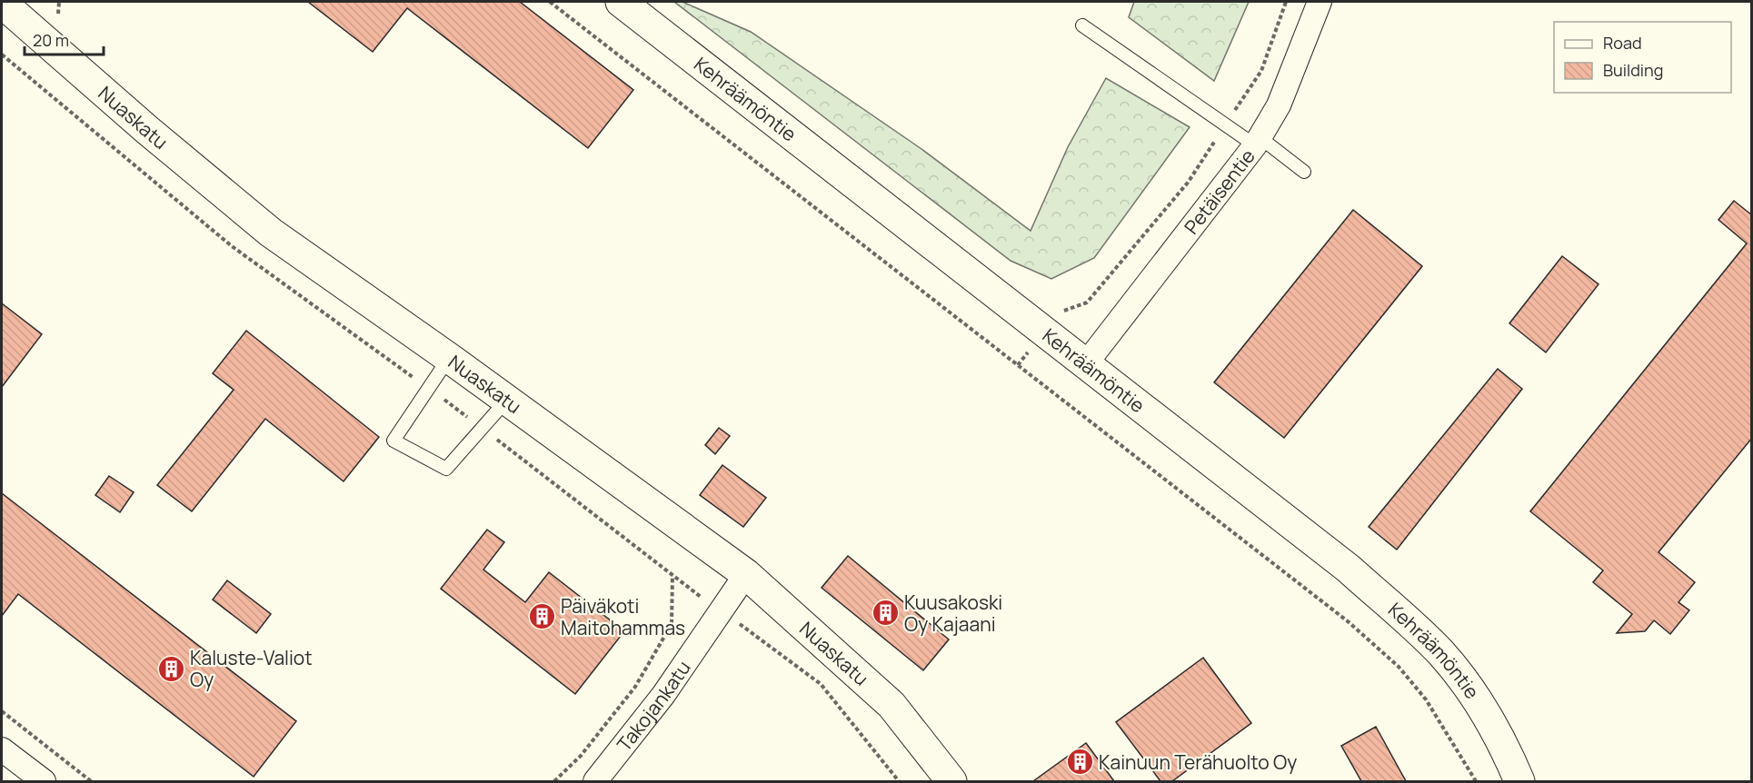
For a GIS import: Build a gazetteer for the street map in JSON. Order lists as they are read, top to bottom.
{
  "streets": {
    "street": [
      "Kehräämöntie",
      "Nuaskatu",
      "Petäisentie",
      "Takojankatu"
    ]
  },
  "crossings": [
    ["Kehräämöntie", "Petäisentie"],
    ["Nuaskatu", "Takojankatu"]
  ],
  "places": {
    "building": [
      "Kuusakoski Oy Kajaani",
      "Päiväkoti Maitohammas",
      "Kaluste-Valiot Oy",
      "Kainuun Terähuolto Oy"
    ]
  },
  "legend": ["Road", "Building"],
  "scale_bar": "20 m"
}
